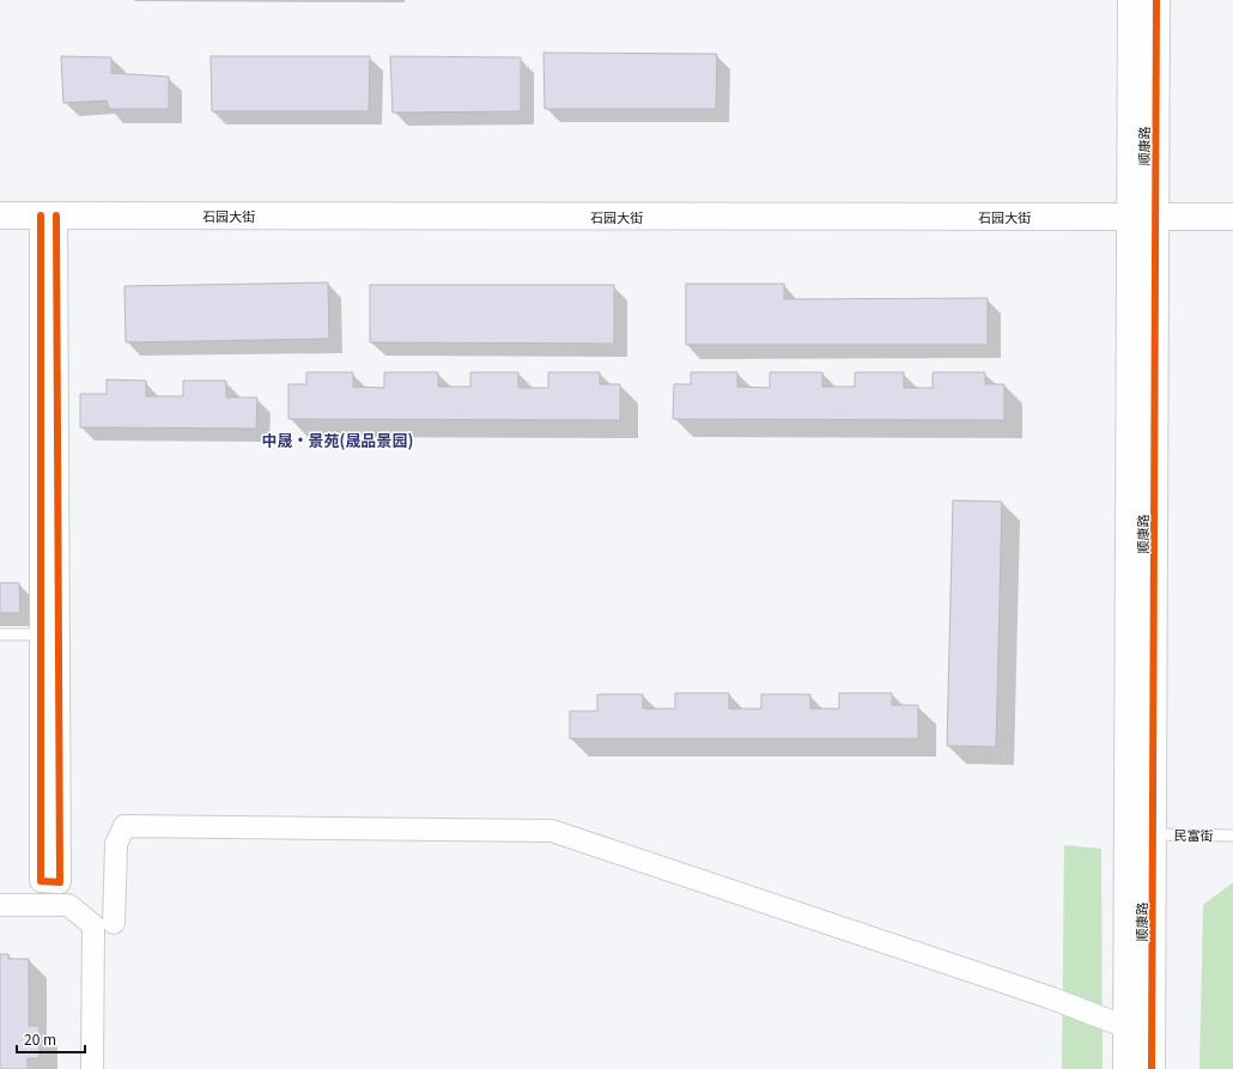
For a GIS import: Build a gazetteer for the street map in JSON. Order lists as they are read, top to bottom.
{
  "streets": {
    "main road": ["顺康路", "石园大街"],
    "lane": ["民富街"]
  },
  "crossings": [
    ["顺康路", "石园大街"],
    ["顺康路", "民富街"]
  ],
  "districts": ["中晟·景苑(晟品景园)"],
  "scale_bar": "20 m"
}
